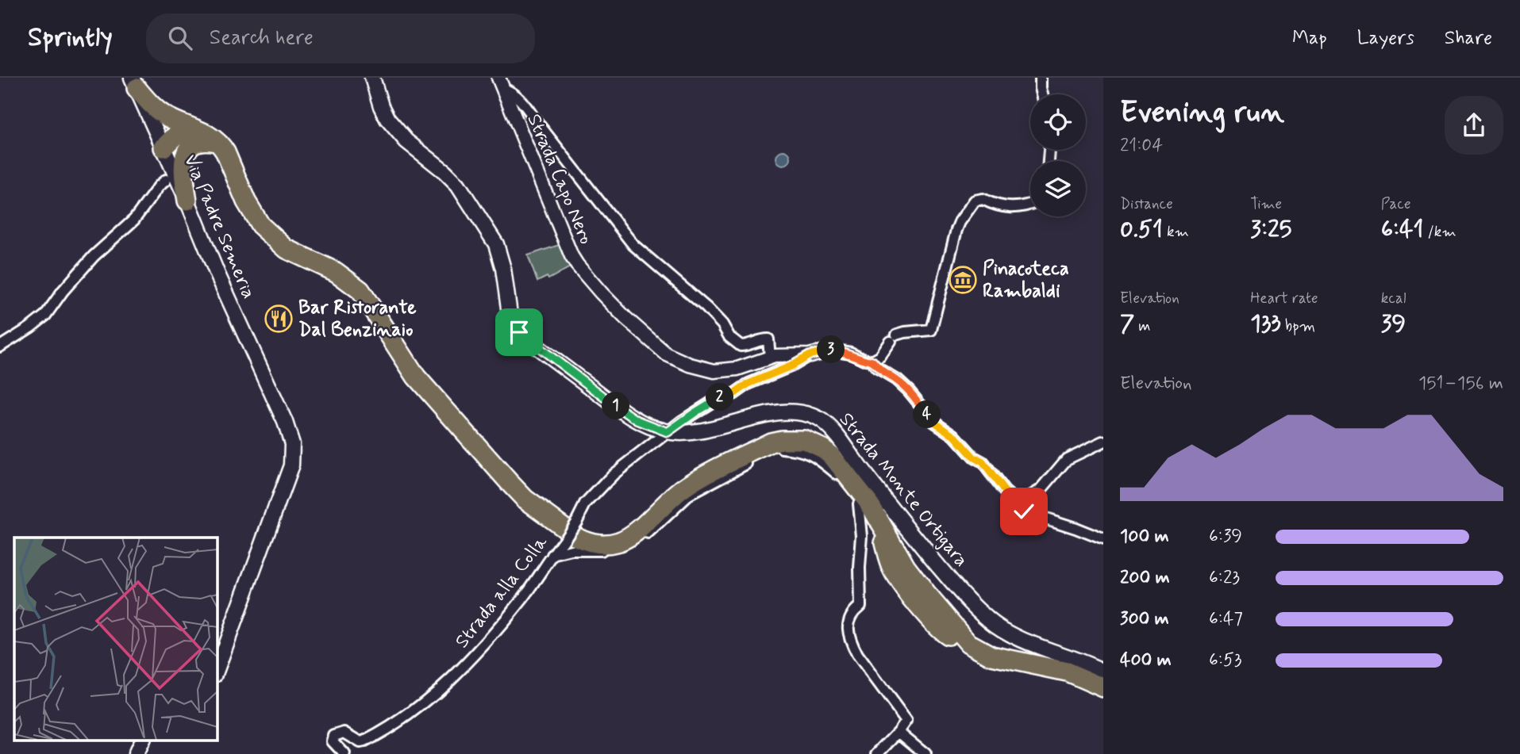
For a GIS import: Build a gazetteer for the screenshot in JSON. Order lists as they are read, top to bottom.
{
  "streets": {
    "main road": ["Via Padre Semeria", "Strada Monte Ortigara"],
    "street": ["Strada Capo Nero", "Strada alla Colla"]
  },
  "crossings": [
    ["Strada Capo Nero", "Strada alla Colla"],
    ["Strada Monte Ortigara", "Strada alla Colla"]
  ],
  "places": {
    "museum": ["Pinacoteca Rambaldi"],
    "restaurant": ["Bar Ristorante Dal Benzinaio"]
  },
  "page": {
    "header": "Sprintly",
    "search": "Search here",
    "nav": ["Map", "Layers", "Share"],
    "heading": ["Evening run", "21:04"],
    "stats": [
      ["Distance", "0.51 km"],
      ["Time", "3:25"],
      ["Pace", "6:41 /km"],
      ["Elevation", "7 m"],
      ["Heart rate", "133 bpm"],
      ["kcal", "39"]
    ],
    "pins": [
      "3",
      "2",
      "1",
      "4"
    ],
    "chart": ["Elevation", "151–156 m"],
    "list": [
      {
        "name": "100 m",
        "note": "6:39"
      },
      {
        "name": "200 m",
        "note": "6:23"
      },
      {
        "name": "300 m",
        "note": "6:47"
      },
      {
        "name": "400 m",
        "note": "6:53"
      }
    ]
  }
}
